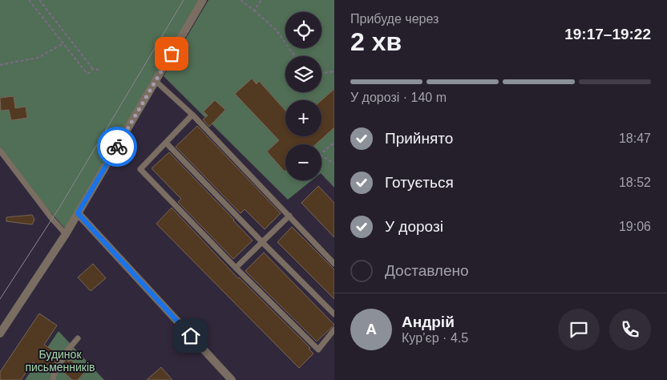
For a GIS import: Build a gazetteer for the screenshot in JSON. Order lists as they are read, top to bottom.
{
  "parks": ["Будинок письменників"],
  "page": {
    "heading": ["2 хв", "Прибуде через", "19:17–19:22"],
    "panel": ["Андрій", "Кур’єр · 4.5"],
    "map_buttons": ["+", "−"],
    "bar": "У дорозі · 140 m",
    "list": [
      ["Прийнято", "18:47"],
      ["Готується", "18:52"],
      ["У дорозі", "19:06"],
      "Доставлено"
    ],
    "round": "А"
  }
}
